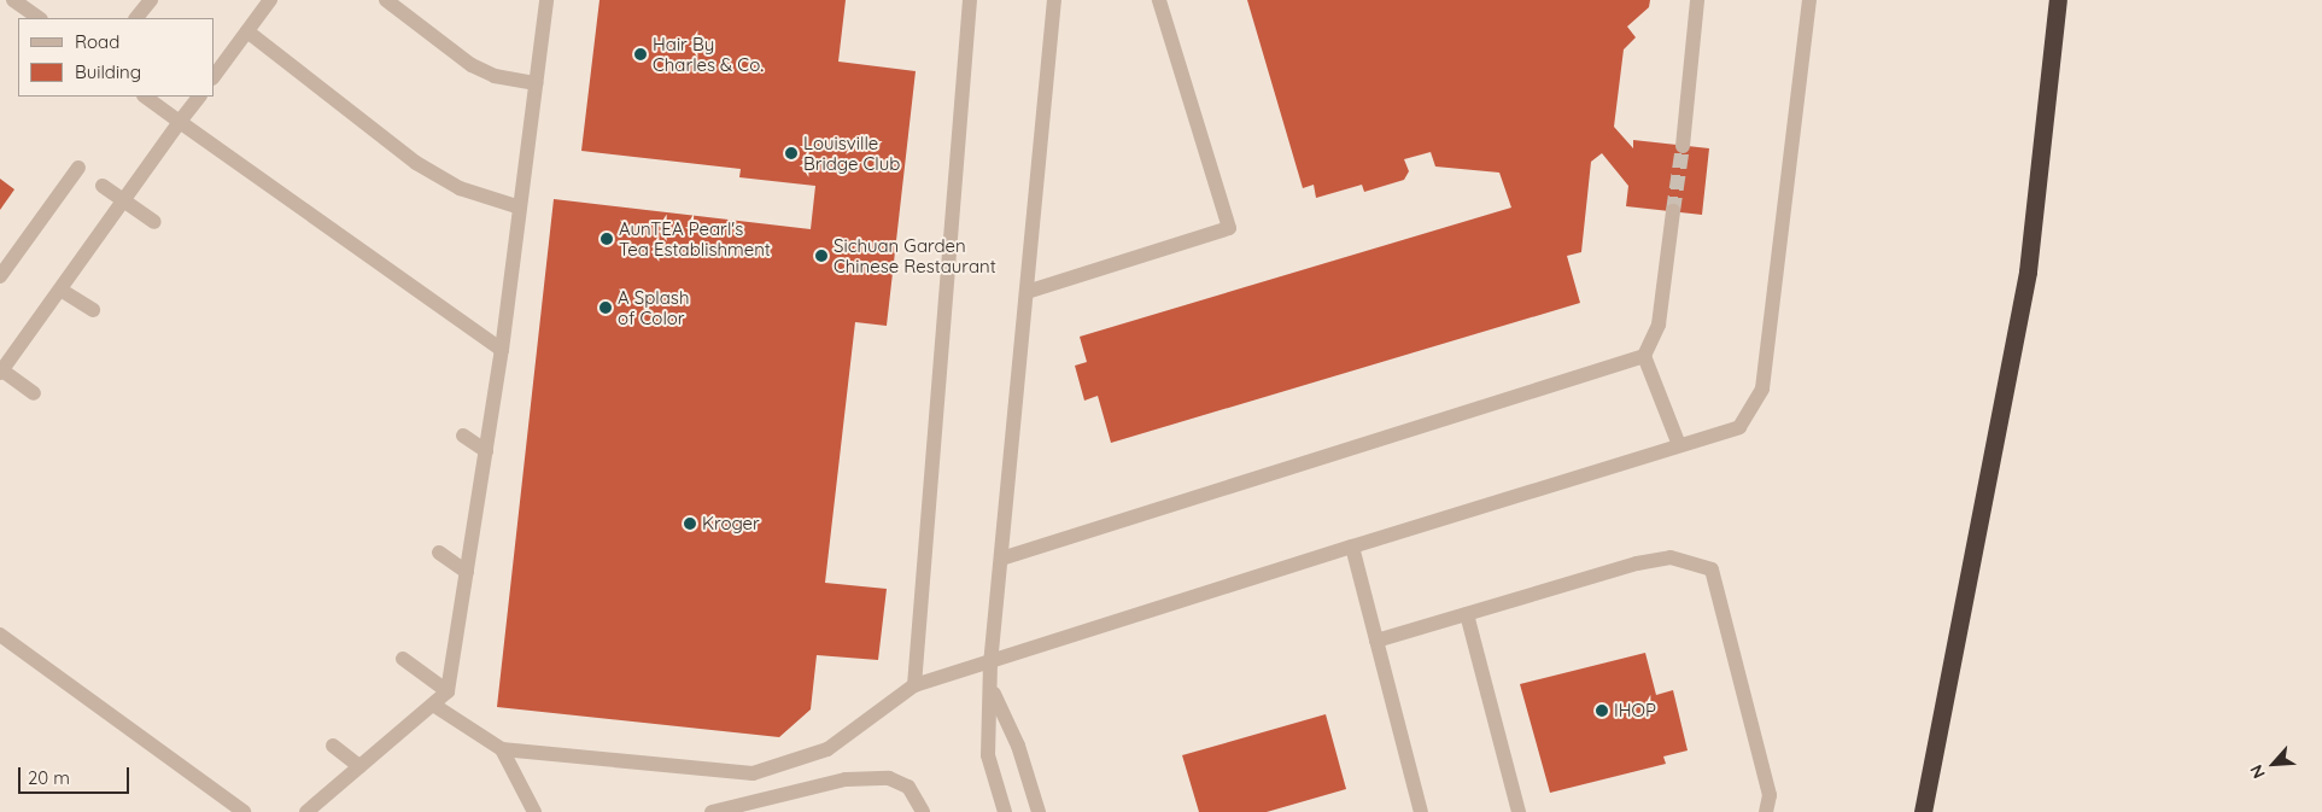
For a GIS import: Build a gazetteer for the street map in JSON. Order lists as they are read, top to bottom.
{
  "places": [
    "Hair By Charles & Co.",
    "Louisville Bridge Club",
    "AunTEA Pearl's Tea Establishment",
    "Sichuan Garden Chinese Restaurant",
    "A Splash of Color",
    "Kroger",
    "IHOP"
  ],
  "legend": ["Road", "Building"],
  "scale_bar": "20 m",
  "north": "bottom left"
}
